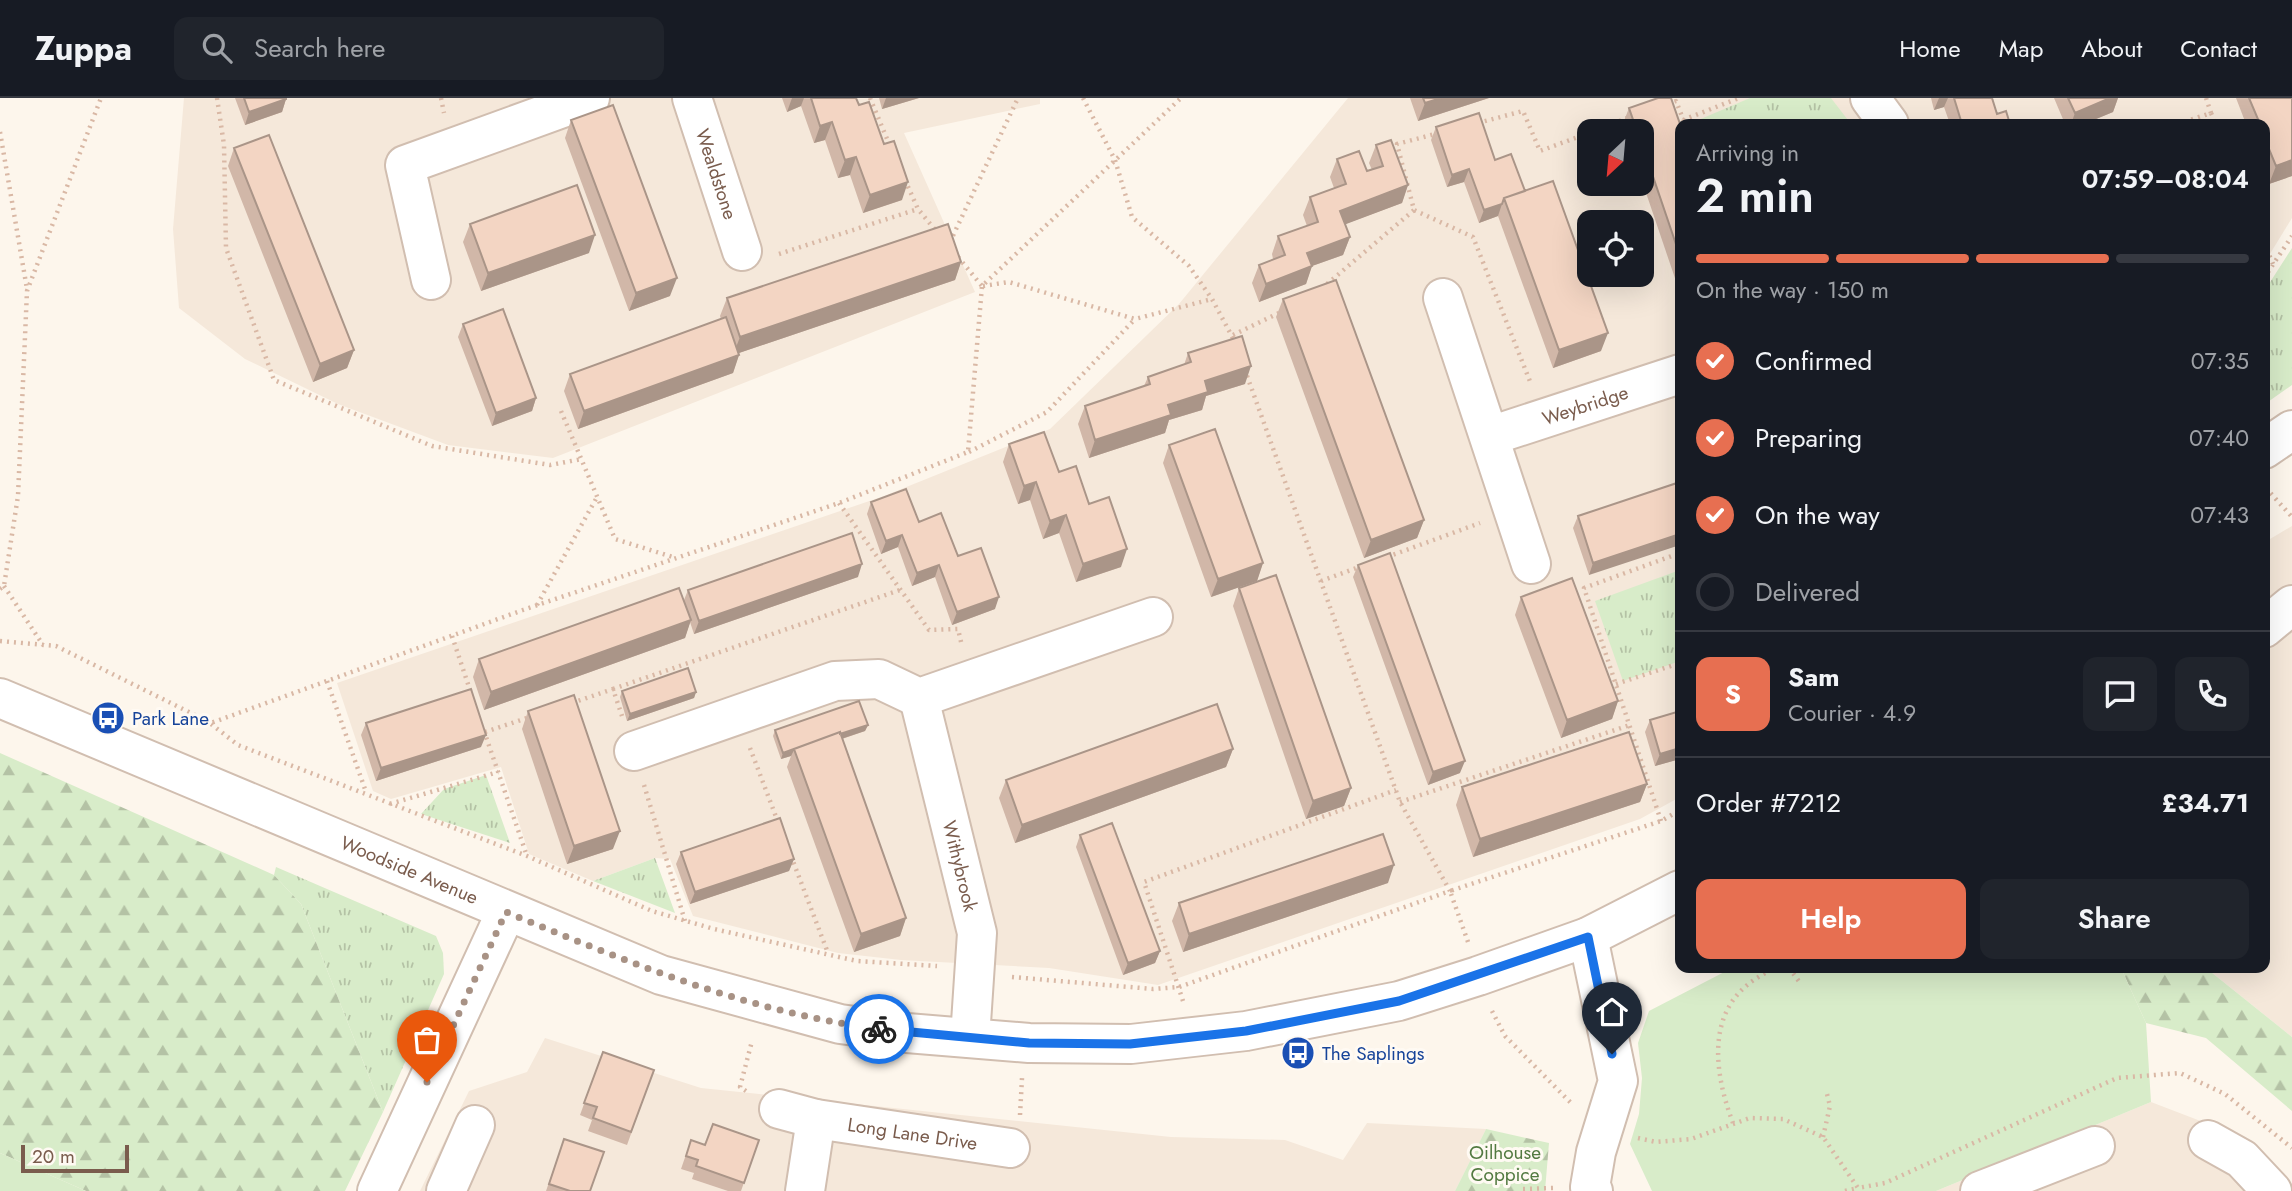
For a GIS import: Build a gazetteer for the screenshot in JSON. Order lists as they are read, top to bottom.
{
  "streets": {
    "street": [
      "Wealdstone",
      "Weybridge",
      "Withybrook",
      "Woodside Avenue",
      "Long Lane Drive"
    ]
  },
  "crossings": [
    ["Withybrook", "Woodside Avenue"]
  ],
  "parks": ["Oilhouse Coppice"],
  "places": {
    "bus stop": ["Park Lane", "The Saplings"]
  },
  "scale_bar": "20 m",
  "north": "bottom left",
  "page": {
    "header": "Zuppa",
    "search": "Search here",
    "nav": [
      "Home",
      "Map",
      "About",
      "Contact"
    ],
    "heading": ["2 min", "Arriving in", "07:59–08:04"],
    "panel": [
      "Sam",
      "Courier · 4.9",
      "Order #7212",
      "£34.71"
    ],
    "bar": "On the way · 150 m",
    "list": [
      ["Confirmed", "07:35"],
      ["Preparing", "07:40"],
      ["On the way", "07:43"],
      "Delivered"
    ],
    "round": "S",
    "buttons": ["Help", "Share"],
    "scale": "20 m"
  }
}
